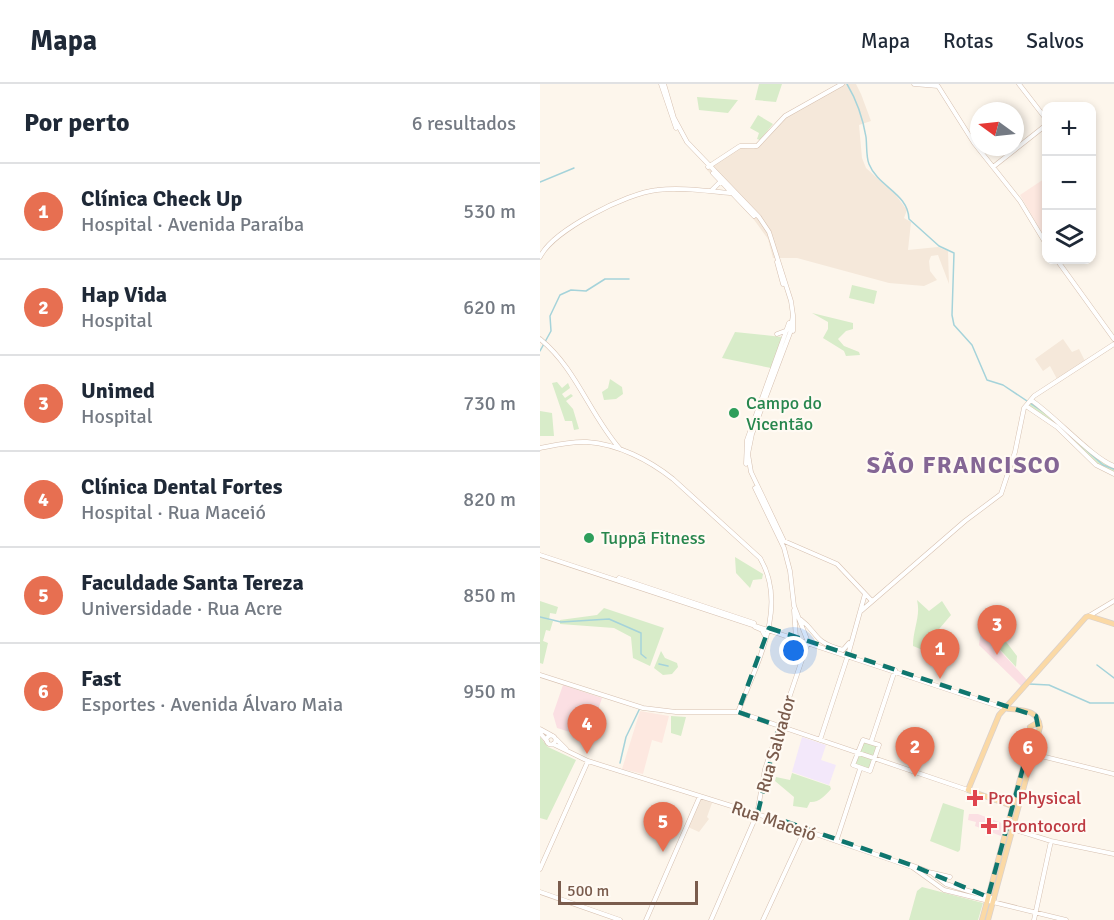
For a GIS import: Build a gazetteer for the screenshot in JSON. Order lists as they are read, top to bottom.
{
  "streets": {
    "main road": ["Rua Salvador", "Rua Maceió"]
  },
  "crossings": [
    ["Rua Salvador", "Rua Maceió"]
  ],
  "districts": ["SÃO FRANCISCO"],
  "places": {
    "other": ["Campo do Vicentão", "Tuppã Fitness"],
    "health": ["Pro Physical", "Prontocord"]
  },
  "scale_bar": "500 m",
  "north": "left",
  "page": {
    "header": "Mapa",
    "nav": ["Mapa", "Rotas", "Salvos"],
    "heading": ["Por perto", "6 resultados"],
    "map_buttons": ["+", "−"],
    "list": [
      {
        "mark": "1",
        "name": "Clínica Check Up",
        "note": "Hospital · Avenida Paraíba",
        "value": "530 m"
      },
      {
        "mark": "2",
        "name": "Hap Vida",
        "note": "Hospital",
        "value": "620 m"
      },
      {
        "mark": "3",
        "name": "Unimed",
        "note": "Hospital",
        "value": "730 m"
      },
      {
        "mark": "4",
        "name": "Clínica Dental Fortes",
        "note": "Hospital · Rua Maceió",
        "value": "820 m"
      },
      {
        "mark": "5",
        "name": "Faculdade Santa Tereza",
        "note": "Universidade · Rua Acre",
        "value": "850 m"
      },
      {
        "mark": "6",
        "name": "Fast",
        "note": "Esportes · Avenida Álvaro Maia",
        "value": "950 m"
      }
    ],
    "pins": [
      "3",
      "1",
      "4",
      "2",
      "6",
      "5"
    ],
    "scale": "500 m"
  }
}
